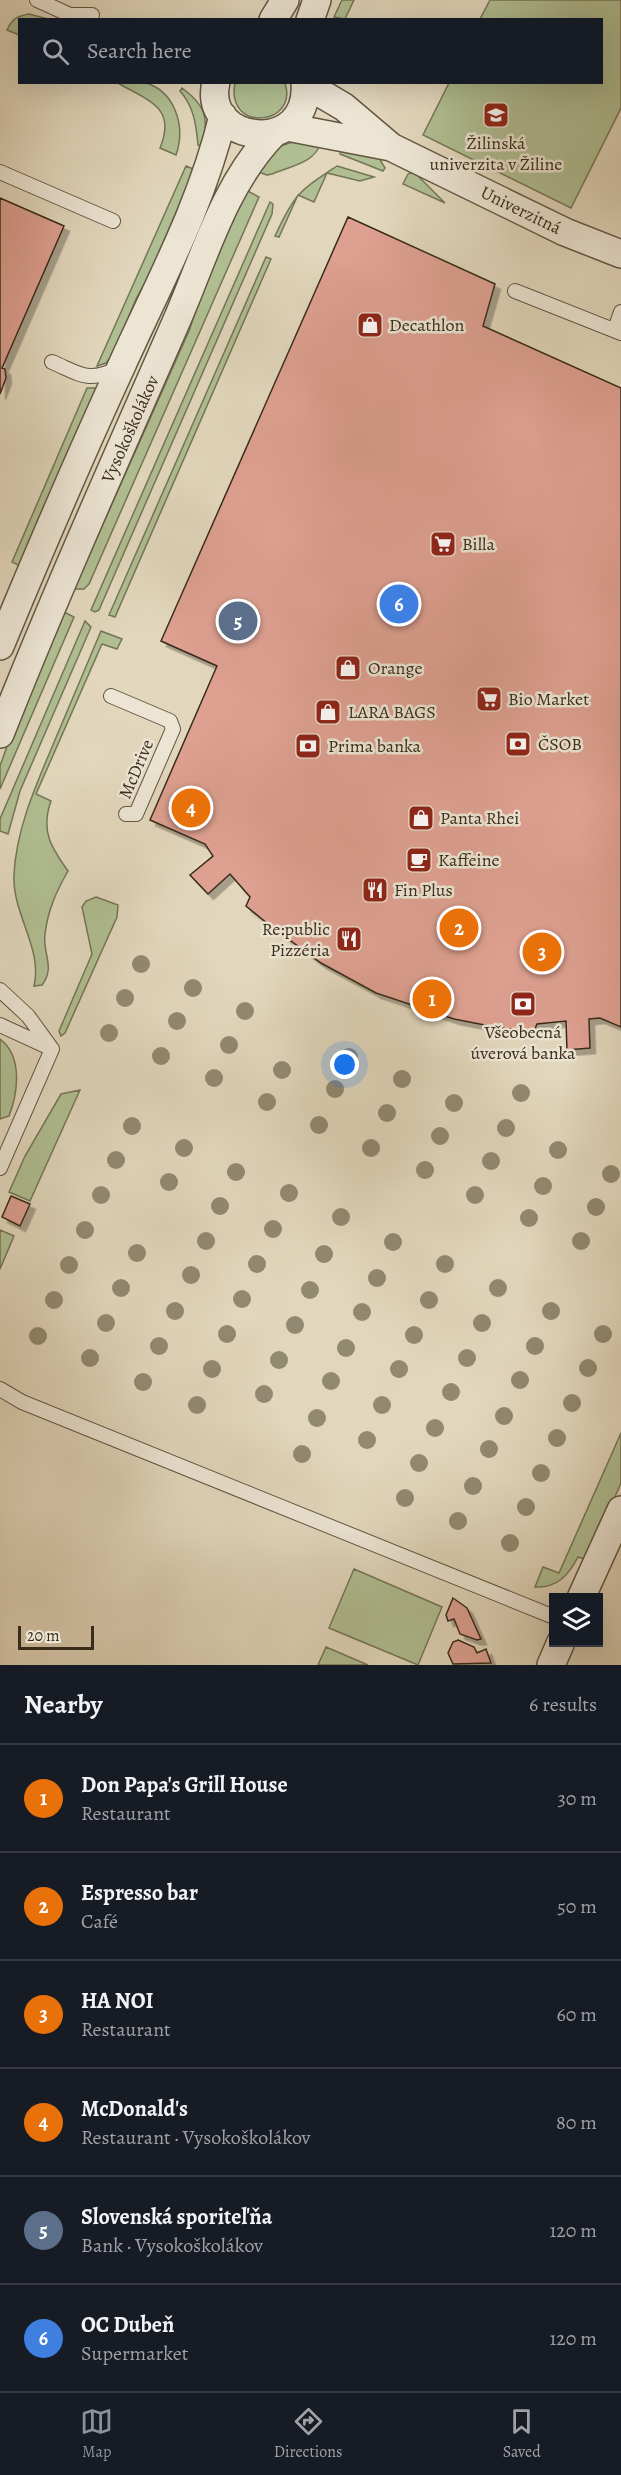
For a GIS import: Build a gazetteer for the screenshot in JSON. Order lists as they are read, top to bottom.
{
  "streets": {
    "street": ["Univerzitná", "Vysokoškolákov"],
    "lane": ["McDrive"]
  },
  "crossings": [
    ["Univerzitná", "Vysokoškolákov"]
  ],
  "places": {
    "school or university": ["Žilinská univerzita v Žiline"],
    "shop": [
      "Decathlon",
      "Orange",
      "LARA BAGS",
      "Panta Rhei"
    ],
    "supermarket": ["Billa", "Bio Market"],
    "bank": ["ČSOB", "Prima banka", "Všeobecná úverová banka"],
    "cafe": ["Kaffeine"],
    "restaurant": ["Fin Plus", "Re:public Pizzéria"]
  },
  "scale_bar": "20 m",
  "page": {
    "search": "Search here",
    "pins": [
      "6",
      "5",
      "4",
      "2",
      "3",
      "1"
    ],
    "scale": "20 m",
    "heading": ["Nearby", "6 results"],
    "list": [
      {
        "mark": "1",
        "name": "Don Papa's Grill House",
        "note": "Restaurant",
        "value": "30 m"
      },
      {
        "mark": "2",
        "name": "Espresso bar",
        "note": "Café",
        "value": "50 m"
      },
      {
        "mark": "3",
        "name": "HA NOI",
        "note": "Restaurant",
        "value": "60 m"
      },
      {
        "mark": "4",
        "name": "McDonald's",
        "note": "Restaurant · Vysokoškolákov",
        "value": "80 m"
      },
      {
        "mark": "5",
        "name": "Slovenská sporiteľňa",
        "note": "Bank · Vysokoškolákov",
        "value": "120 m"
      },
      {
        "mark": "6",
        "name": "OC Dubeň",
        "note": "Supermarket",
        "value": "120 m"
      }
    ],
    "nav": ["Map", "Directions", "Saved"]
  }
}
